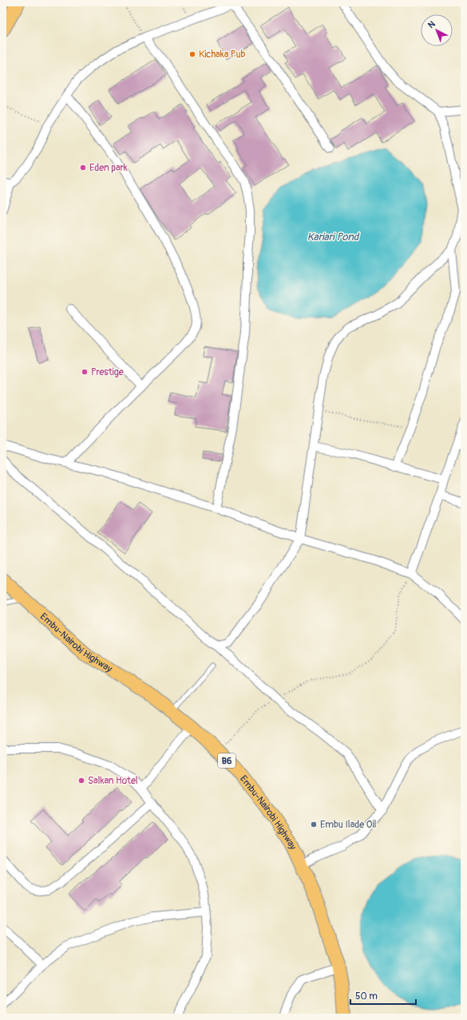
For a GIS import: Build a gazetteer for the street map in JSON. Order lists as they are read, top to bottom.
{
  "streets": {
    "main road": ["Embu-Nairobi Highway", "B6"]
  },
  "water": ["Kariari Pond"],
  "places": [
    "Kichaka Pub",
    "Eden park",
    "Prestige",
    "Salkan Hotel",
    "Embu Ilade Oil"
  ],
  "scale_bar": "50 m",
  "north": "top left"
}
